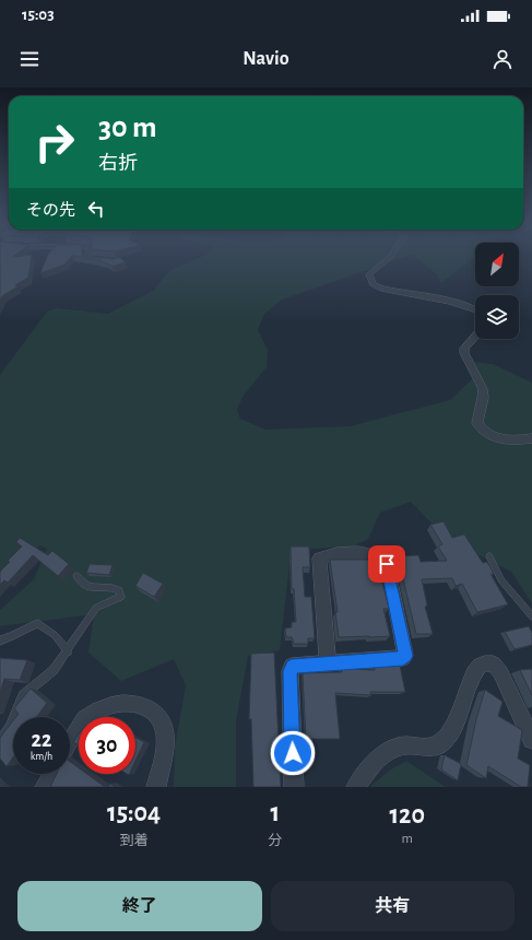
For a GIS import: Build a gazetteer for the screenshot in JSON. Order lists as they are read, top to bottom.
{
  "north": "top right",
  "page": {
    "status": "15:03",
    "header": "Navio",
    "turn": ["30 m", "右折"],
    "then": "その先",
    "speed": "22 km/h",
    "limit": "30",
    "eta": [
      "15:04",
      "到着",
      "1",
      "分",
      "120",
      "m"
    ],
    "buttons": ["終了", "共有"]
  }
}
